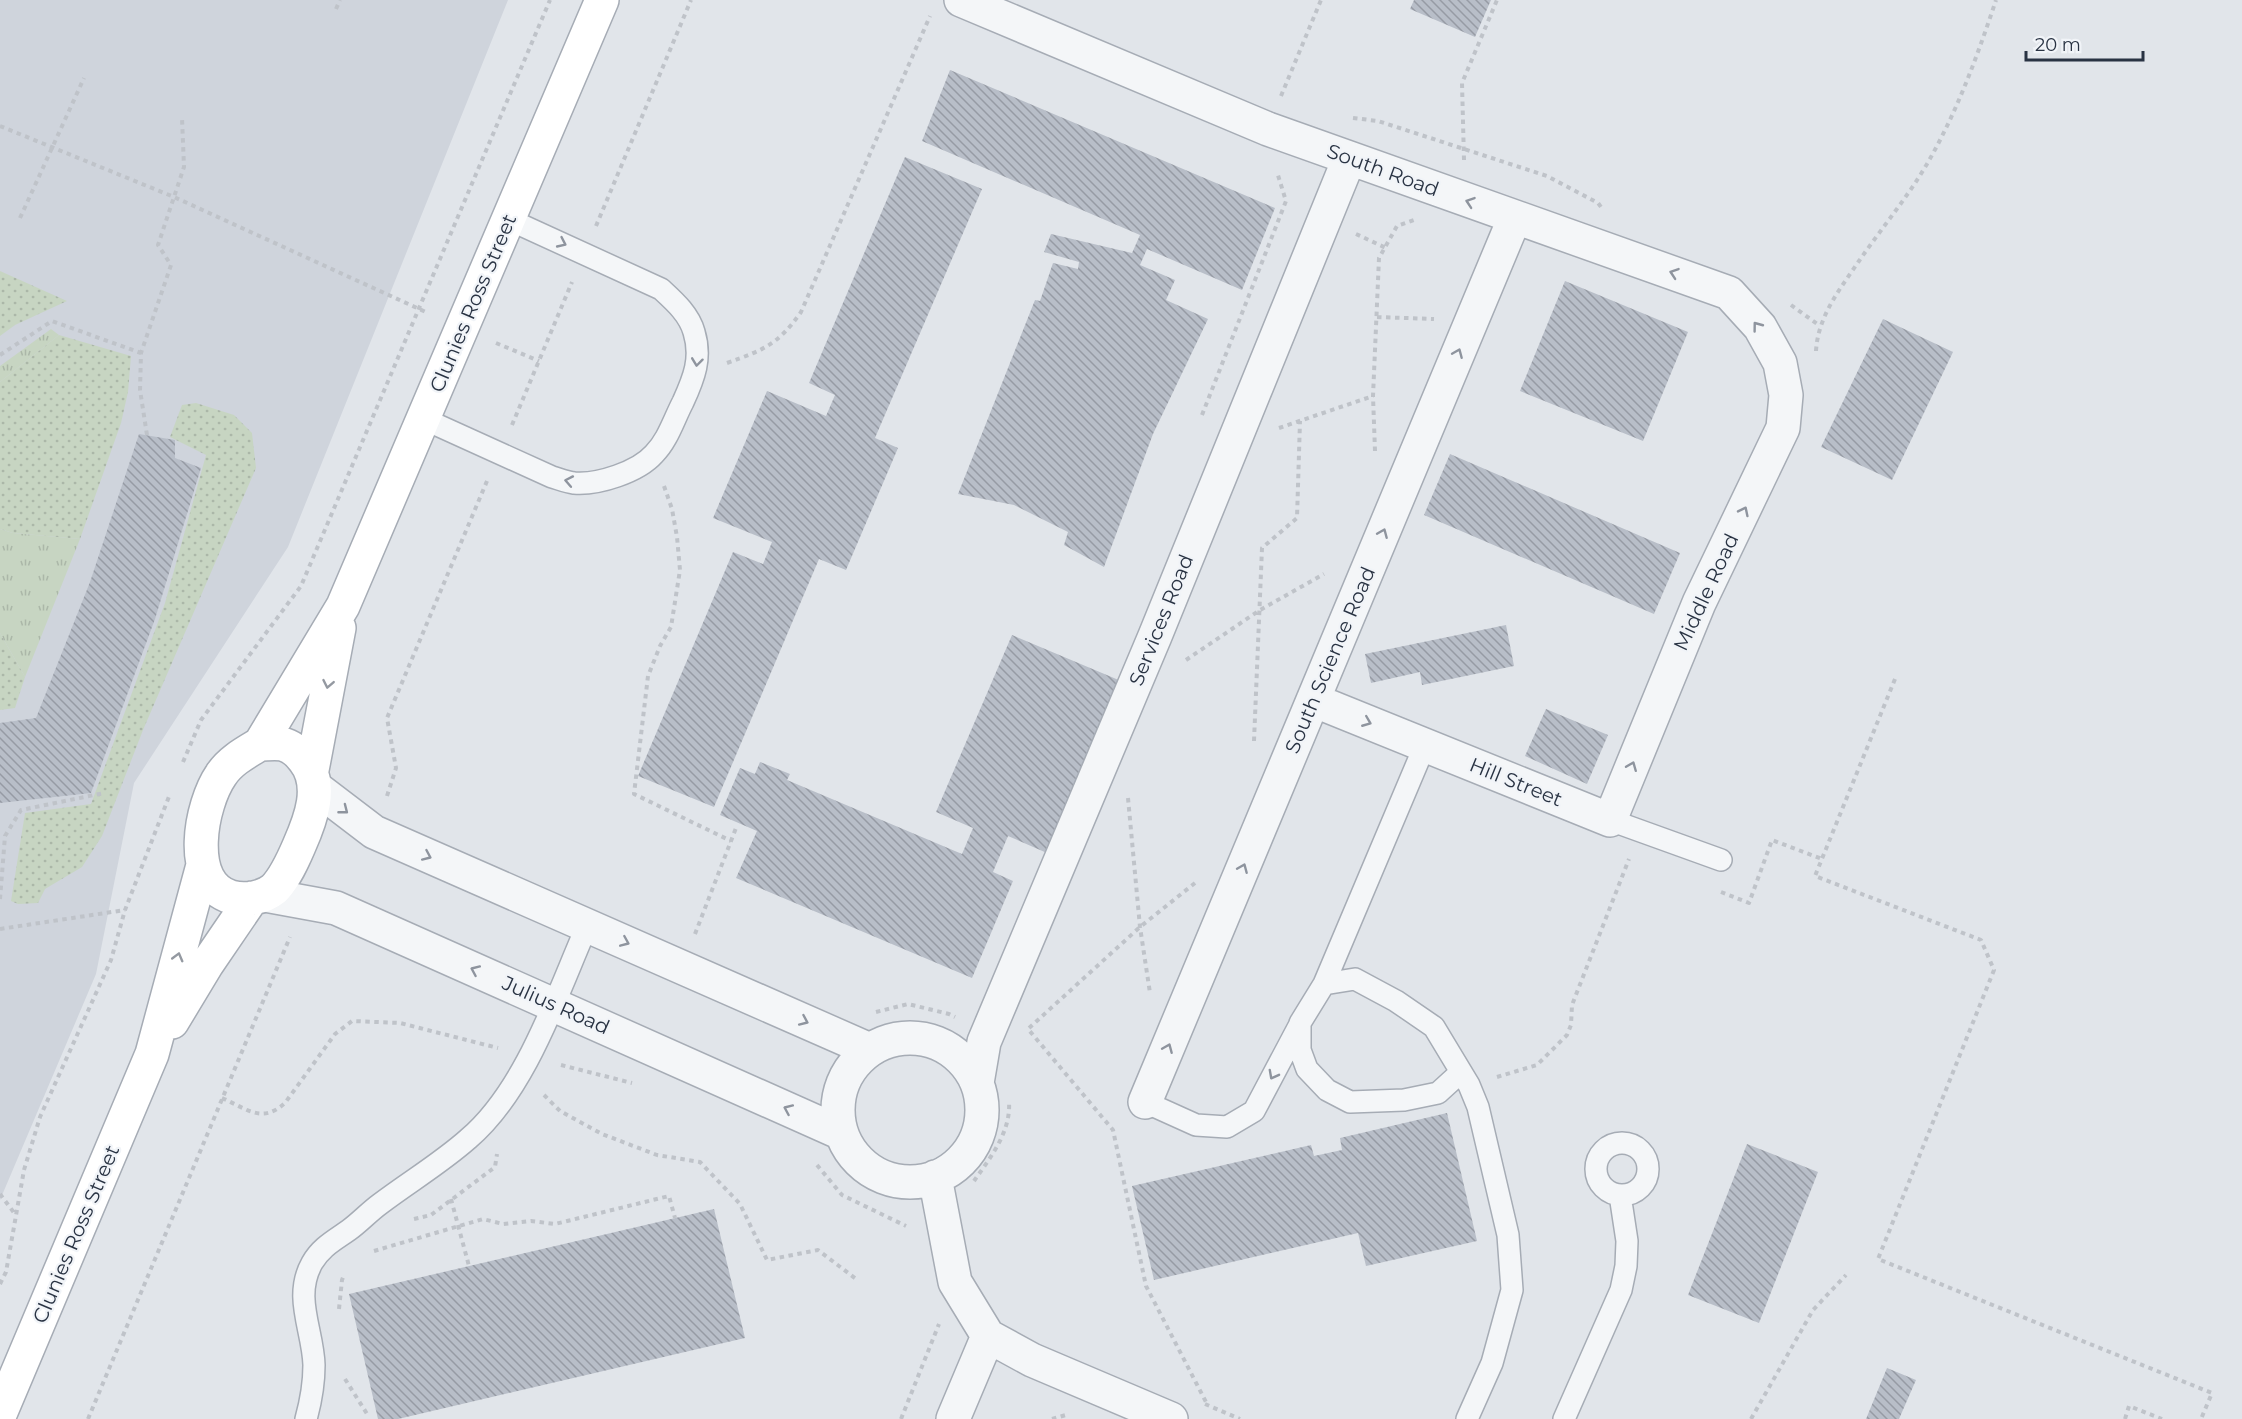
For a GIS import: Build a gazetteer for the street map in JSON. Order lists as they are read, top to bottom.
{
  "streets": {
    "street": [
      "South Road",
      "Clunies Ross Street",
      "Middle Road",
      "Services Road",
      "South Science Road",
      "Hill Street",
      "Julius Road"
    ]
  },
  "crossings": [
    ["South Road", "Middle Road"],
    ["South Road", "Services Road"],
    ["South Road", "South Science Road"],
    ["Clunies Ross Street", "Julius Road"],
    ["Middle Road", "Hill Street"],
    ["Services Road", "Julius Road"],
    ["South Science Road", "Hill Street"]
  ],
  "one_way": ["South Road", "Middle Road", "South Science Road"],
  "scale_bar": "20 m"
}
